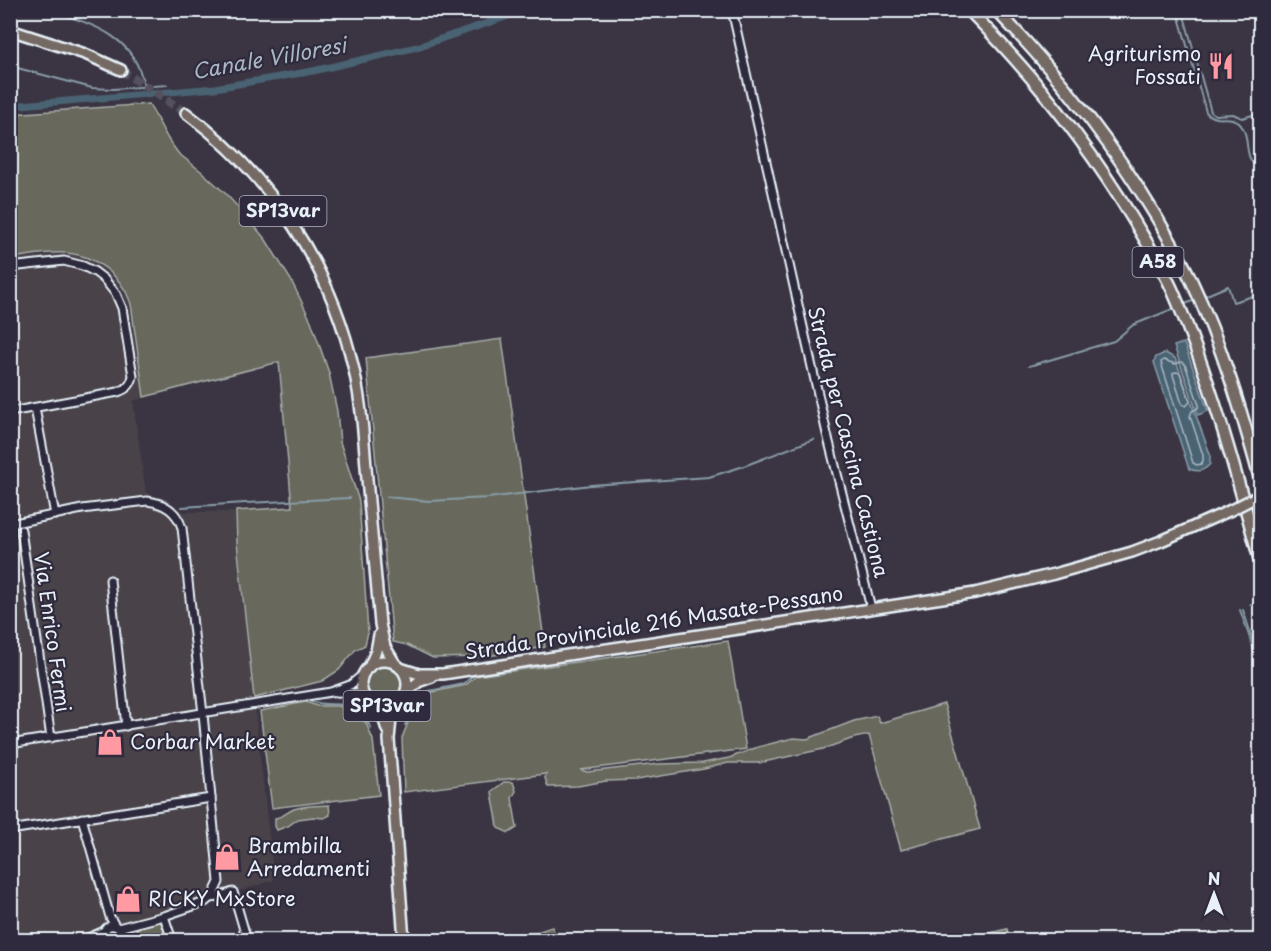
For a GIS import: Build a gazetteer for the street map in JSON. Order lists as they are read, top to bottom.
{
  "streets": {
    "highway": ["A58"],
    "main road": ["SP13var", "Strada Provinciale 216 Masate-Pessano"],
    "street": ["Strada per Cascina Castiona", "Via Enrico Fermi"]
  },
  "crossings": [
    ["Strada per Cascina Castiona", "Strada Provinciale 216 Masate-Pessano"]
  ],
  "water": ["Canale Villoresi"],
  "places": {
    "restaurant": ["Agriturismo Fossati"],
    "shop": ["Corbar Market", "Brambilla Arredamenti", "RICKY MxStore"]
  },
  "north": "top"
}
